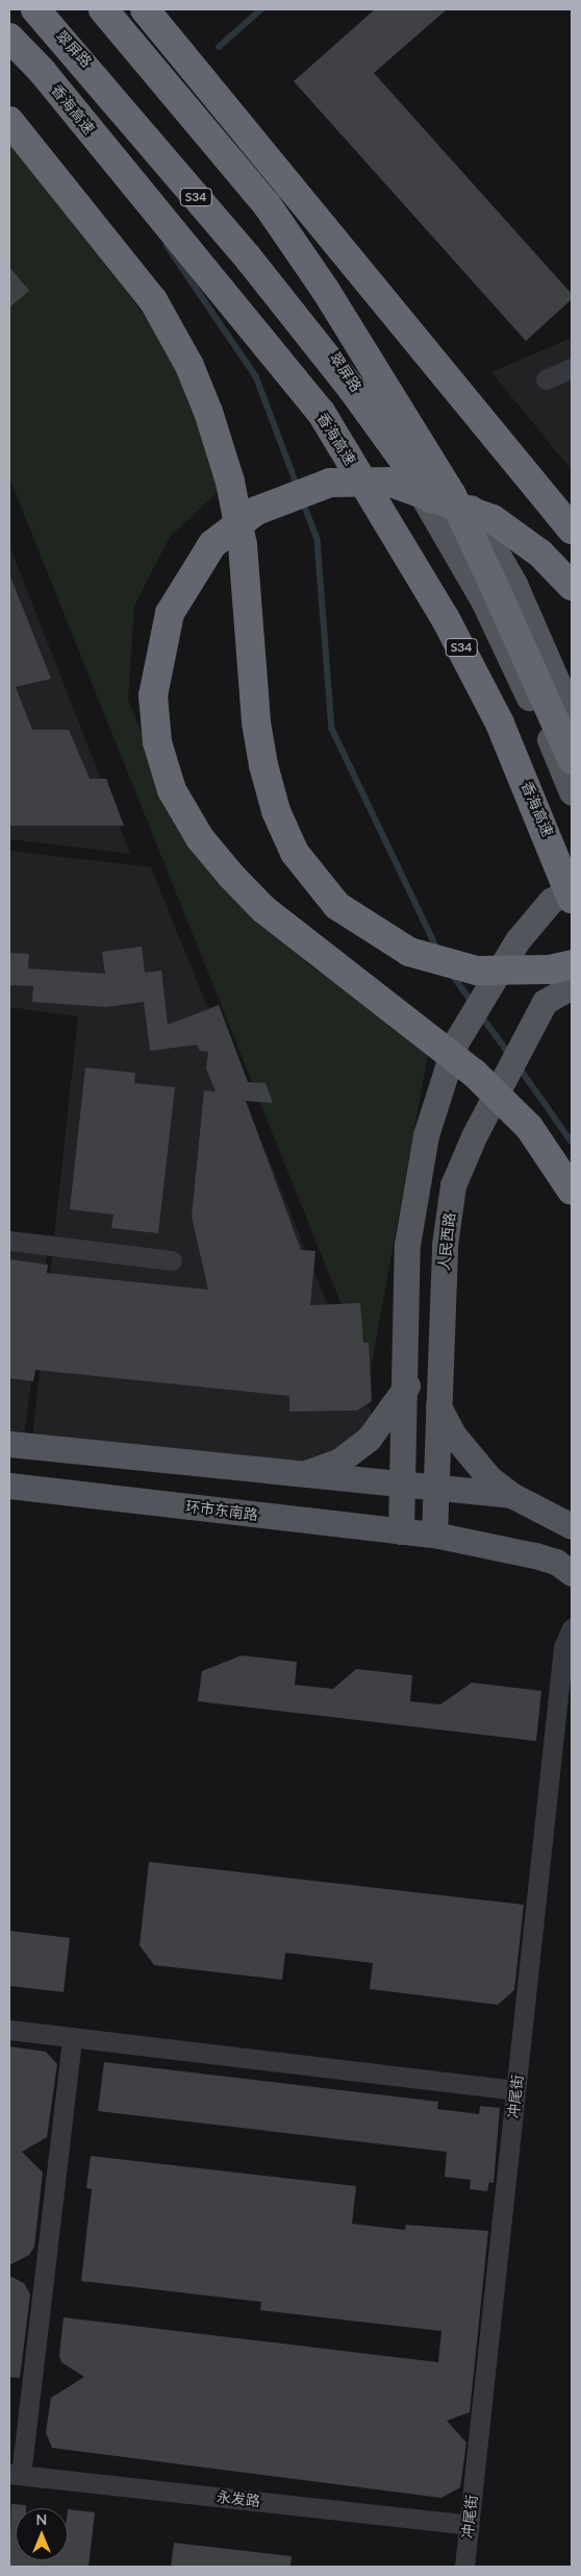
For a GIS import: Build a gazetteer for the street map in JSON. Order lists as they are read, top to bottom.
{
  "streets": {
    "highway": ["香海高速", "S34"],
    "main road": ["翠屏路", "人民西路", "环市东南路"],
    "street": ["冲尾街", "永发路"]
  },
  "crossings": [
    ["翠屏路", "S34"],
    ["人民西路", "环市东南路"],
    ["冲尾街", "永发路"]
  ],
  "north": "top"
}
